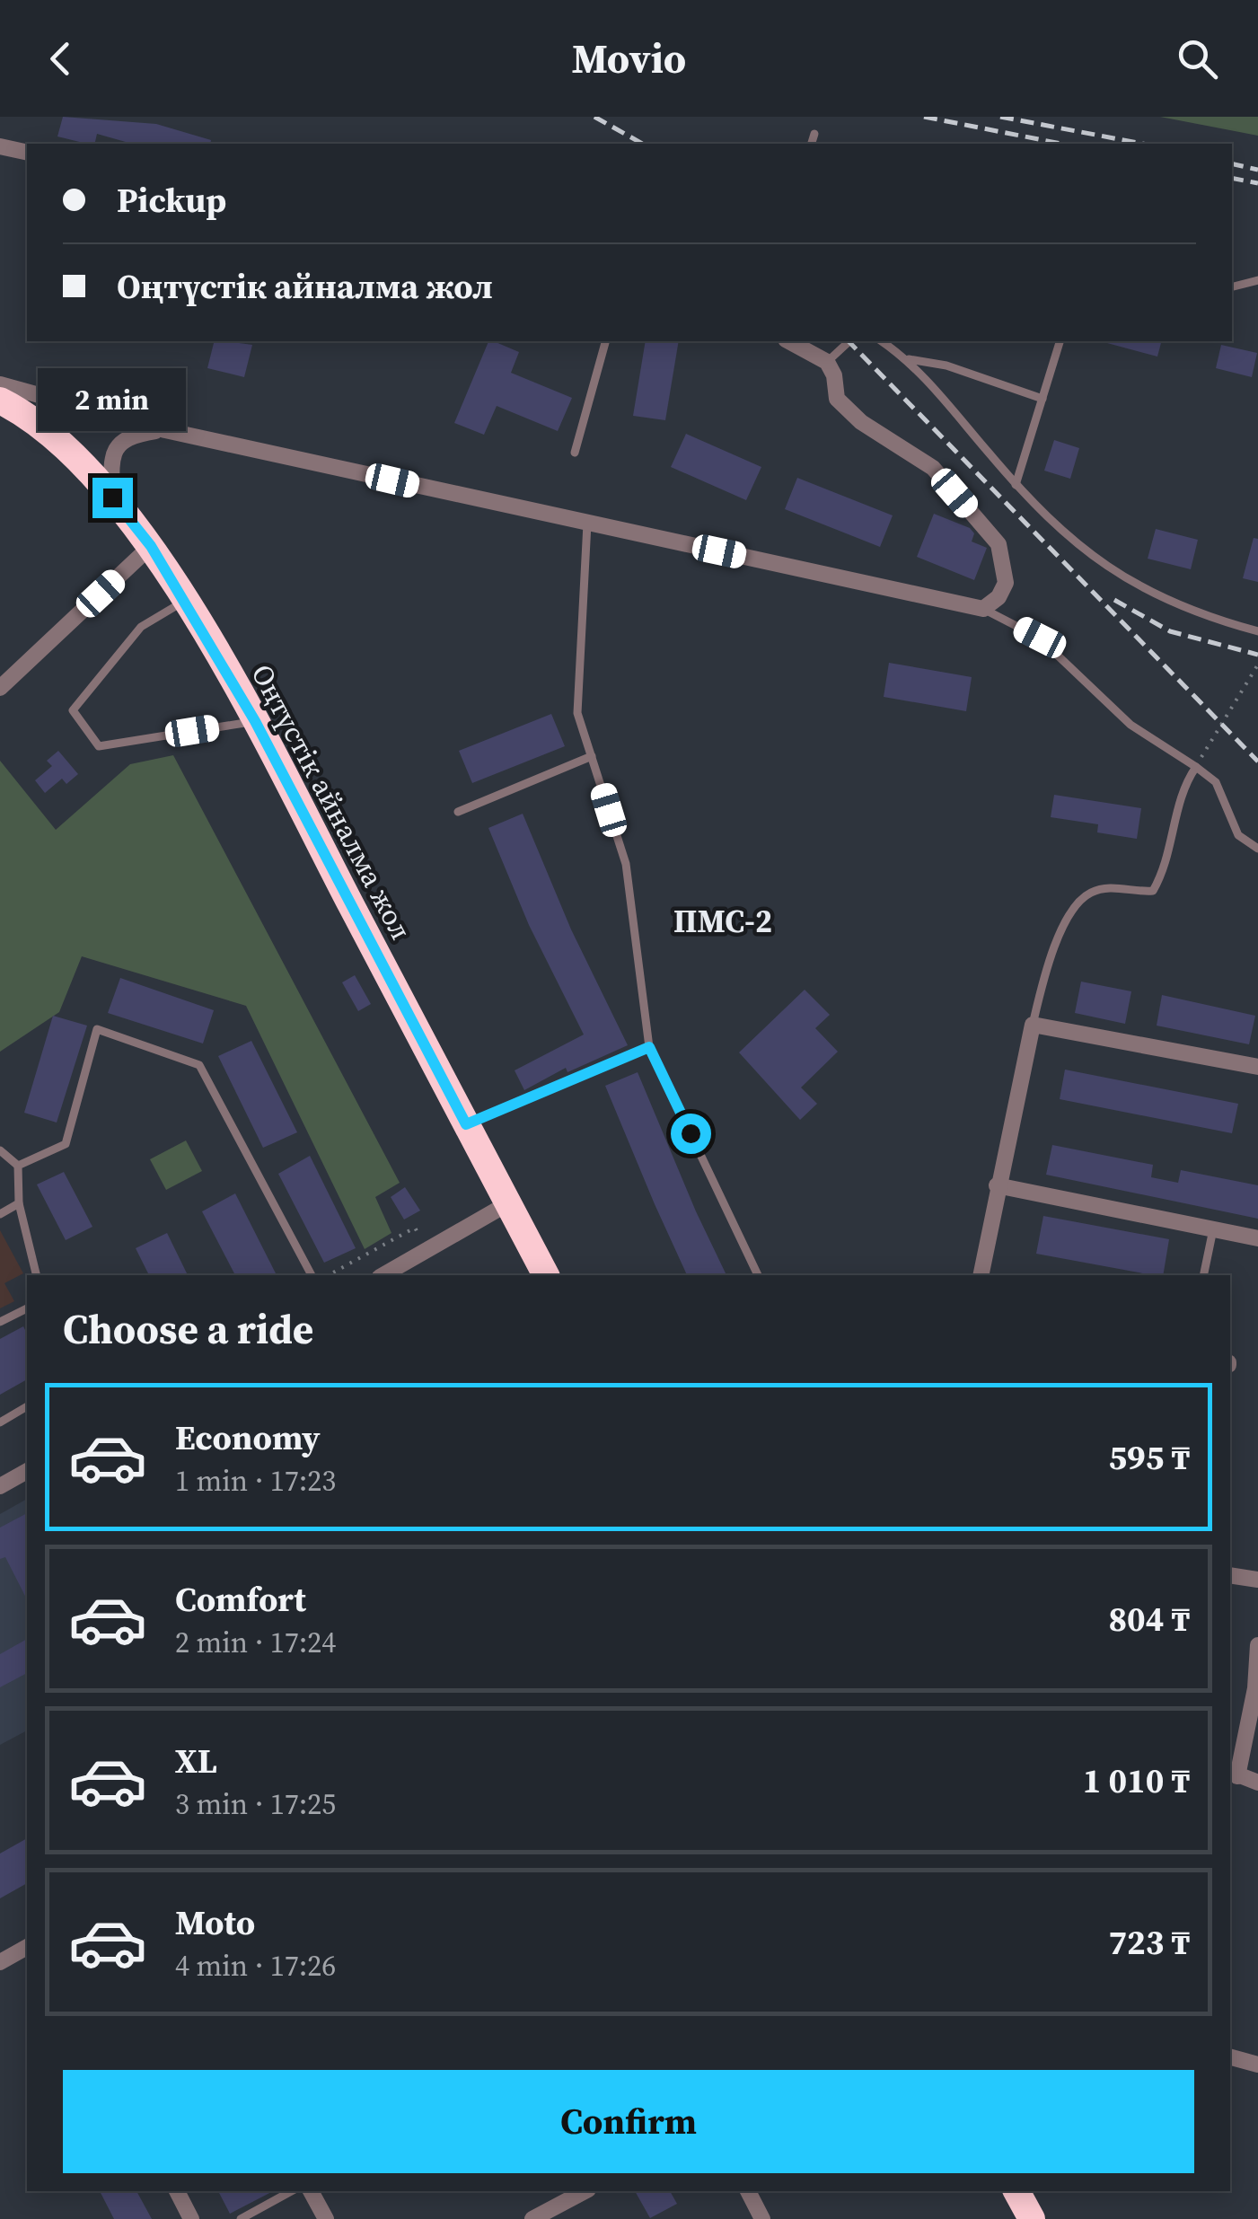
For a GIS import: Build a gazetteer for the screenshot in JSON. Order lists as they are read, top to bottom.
{
  "streets": {
    "highway": ["Оңтүстік айналма жол"]
  },
  "districts": ["ПМС-2"],
  "page": {
    "header": "Movio",
    "banner": ["Pickup", "Оңтүстік айналма жол"],
    "bubble": "2 min",
    "heading": "Choose a ride",
    "list": [
      {
        "name": "Economy",
        "note": "1 min · 17:23",
        "value": "595 ₸"
      },
      {
        "name": "Comfort",
        "note": "2 min · 17:24",
        "value": "804 ₸"
      },
      {
        "name": "XL",
        "note": "3 min · 17:25",
        "value": "1 010 ₸"
      },
      {
        "name": "Moto",
        "note": "4 min · 17:26",
        "value": "723 ₸"
      }
    ],
    "buttons": "Confirm"
  }
}
